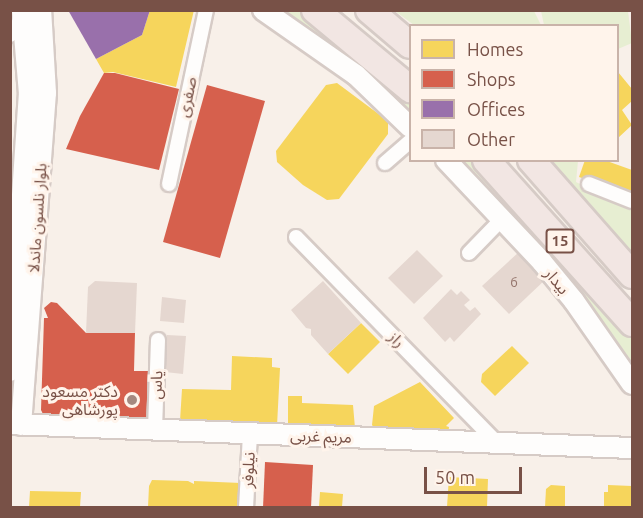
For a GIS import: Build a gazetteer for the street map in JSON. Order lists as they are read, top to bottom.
{
  "streets": {
    "highway": ["15"],
    "street": [
      "صفری",
      "بلوار نلسون ماندلا",
      "بیدار",
      "راز",
      "یاس",
      "مریم غربی",
      "نیلوفر"
    ]
  },
  "crossings": [
    ["بلوار نلسون ماندلا", "مریم غربی"],
    ["راز", "مریم غربی"],
    ["یاس", "مریم غربی"],
    ["مریم غربی", "نیلوفر"]
  ],
  "places": ["دکتر مسعود پورشاهی"],
  "house_numbers": ["6"],
  "legend": [
    "Homes",
    "Shops",
    "Offices",
    "Other"
  ],
  "scale_bar": "50 m"
}
